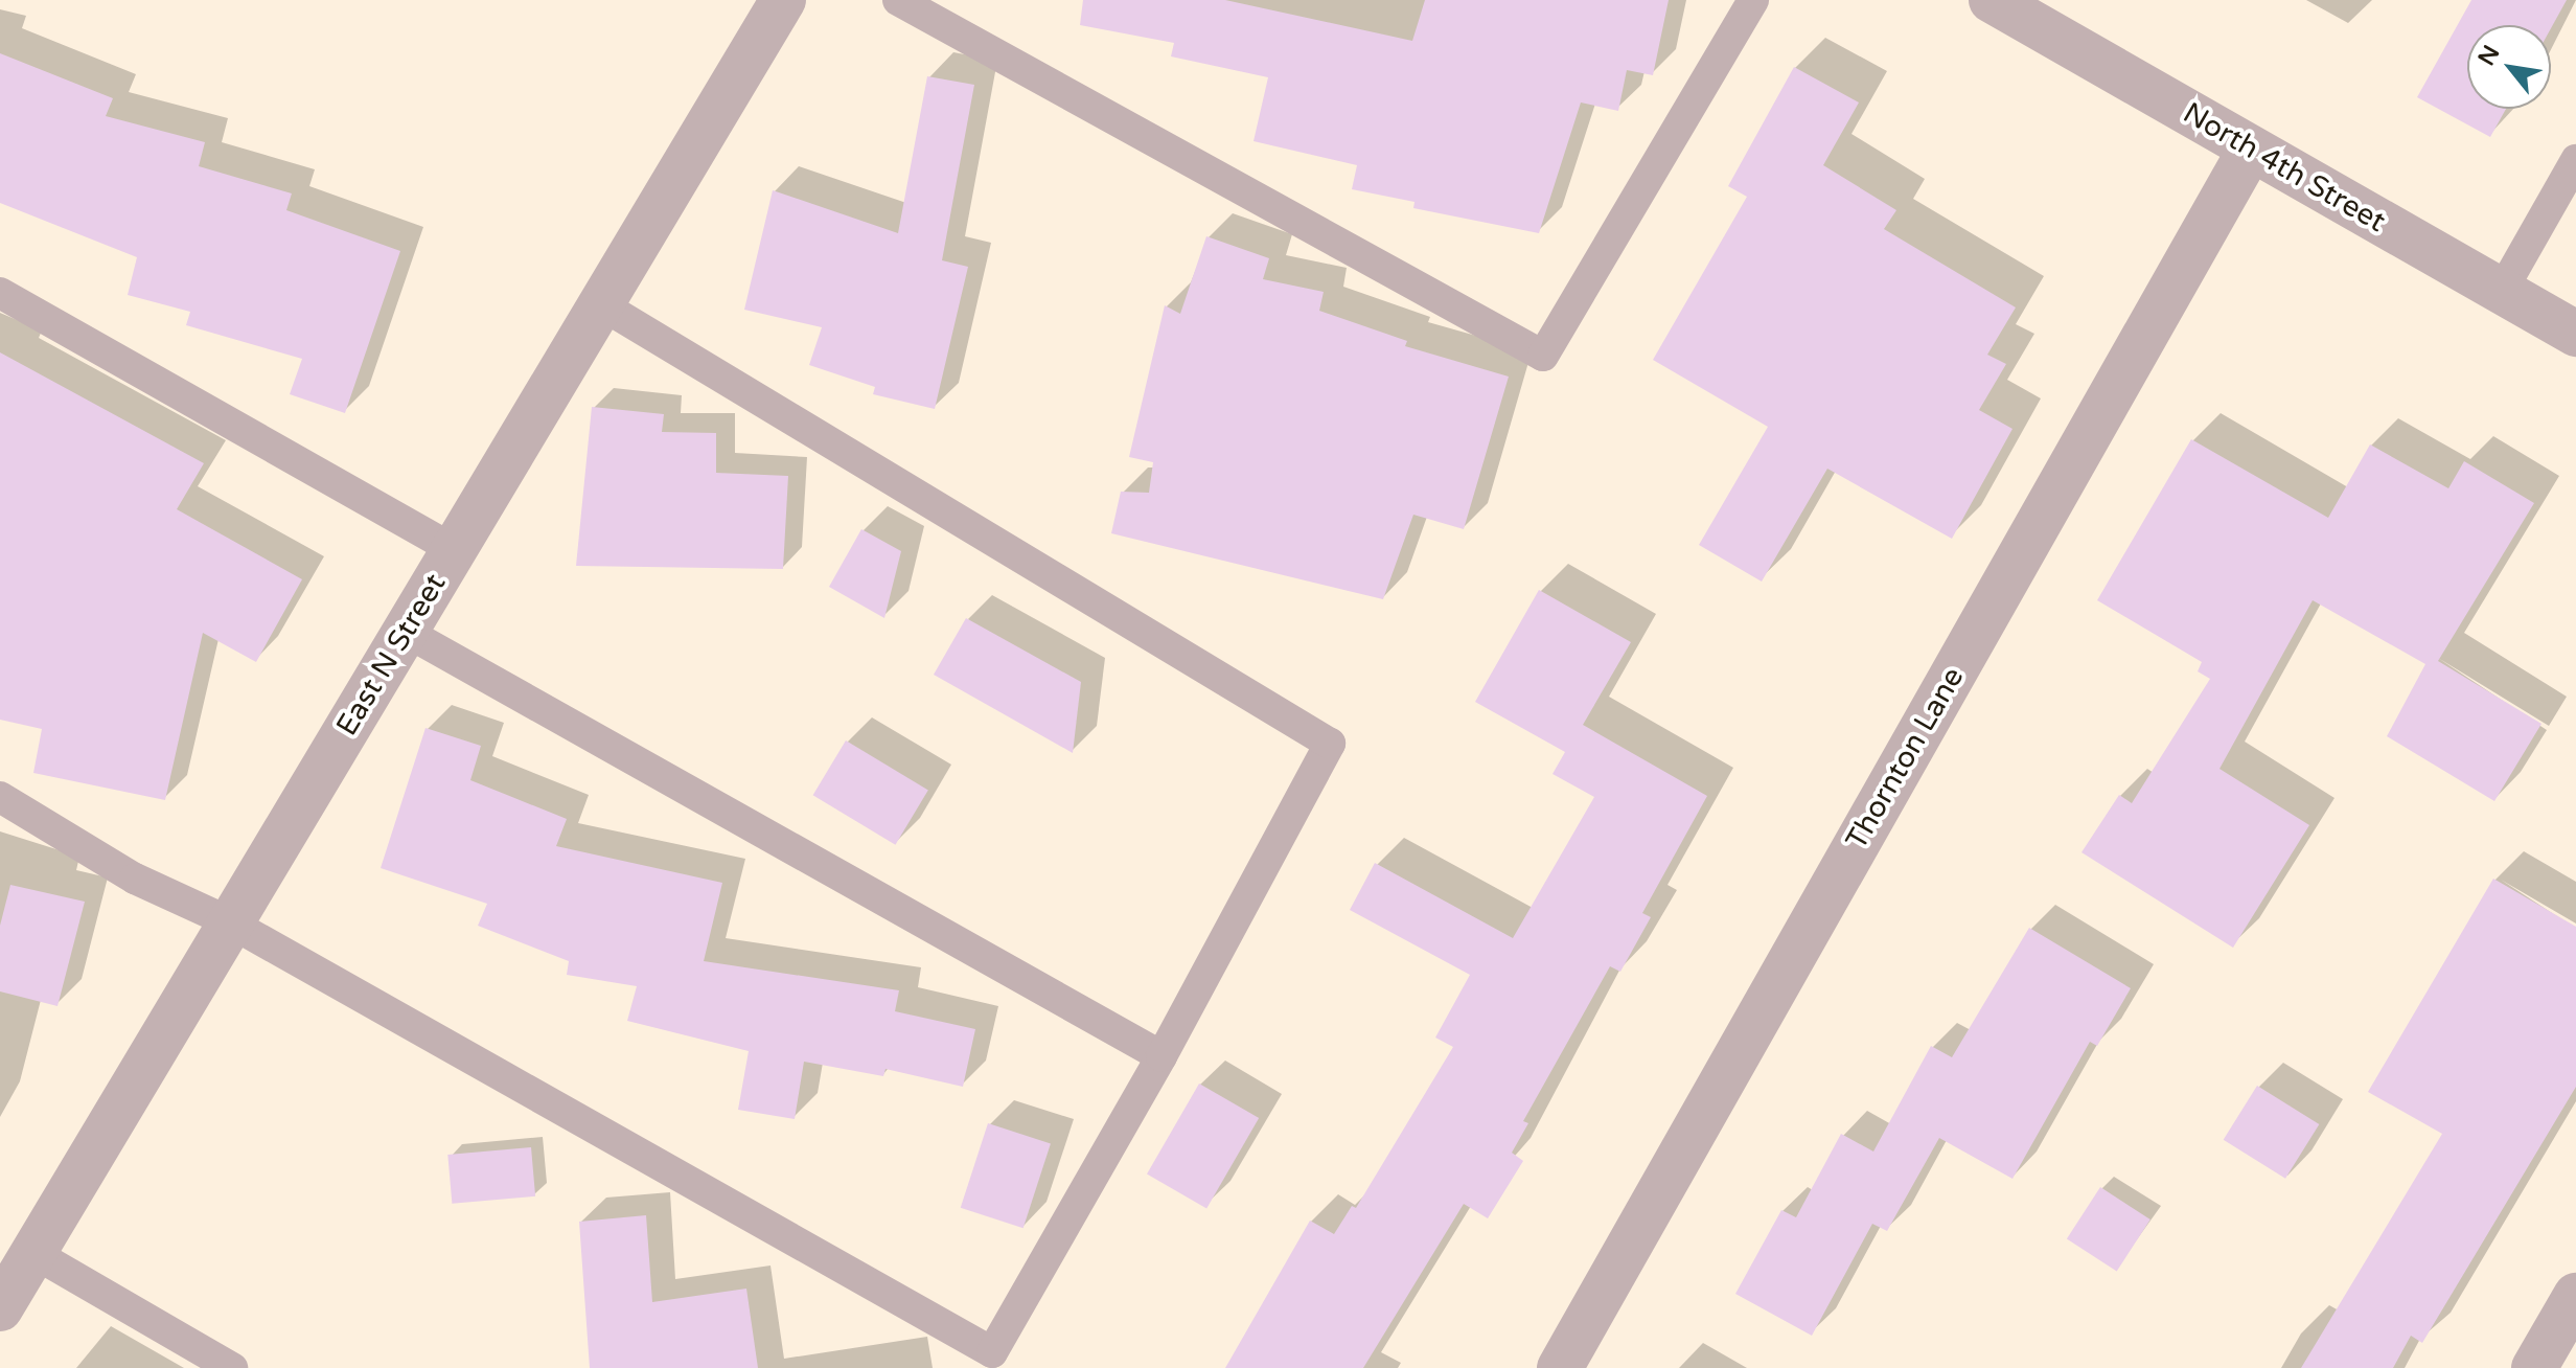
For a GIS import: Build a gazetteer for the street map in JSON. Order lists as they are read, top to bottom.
{
  "streets": {
    "street": ["North 4th Street", "East N Street", "Thornton Lane"]
  },
  "crossings": [
    ["North 4th Street", "Thornton Lane"]
  ],
  "north": "top left"
}
